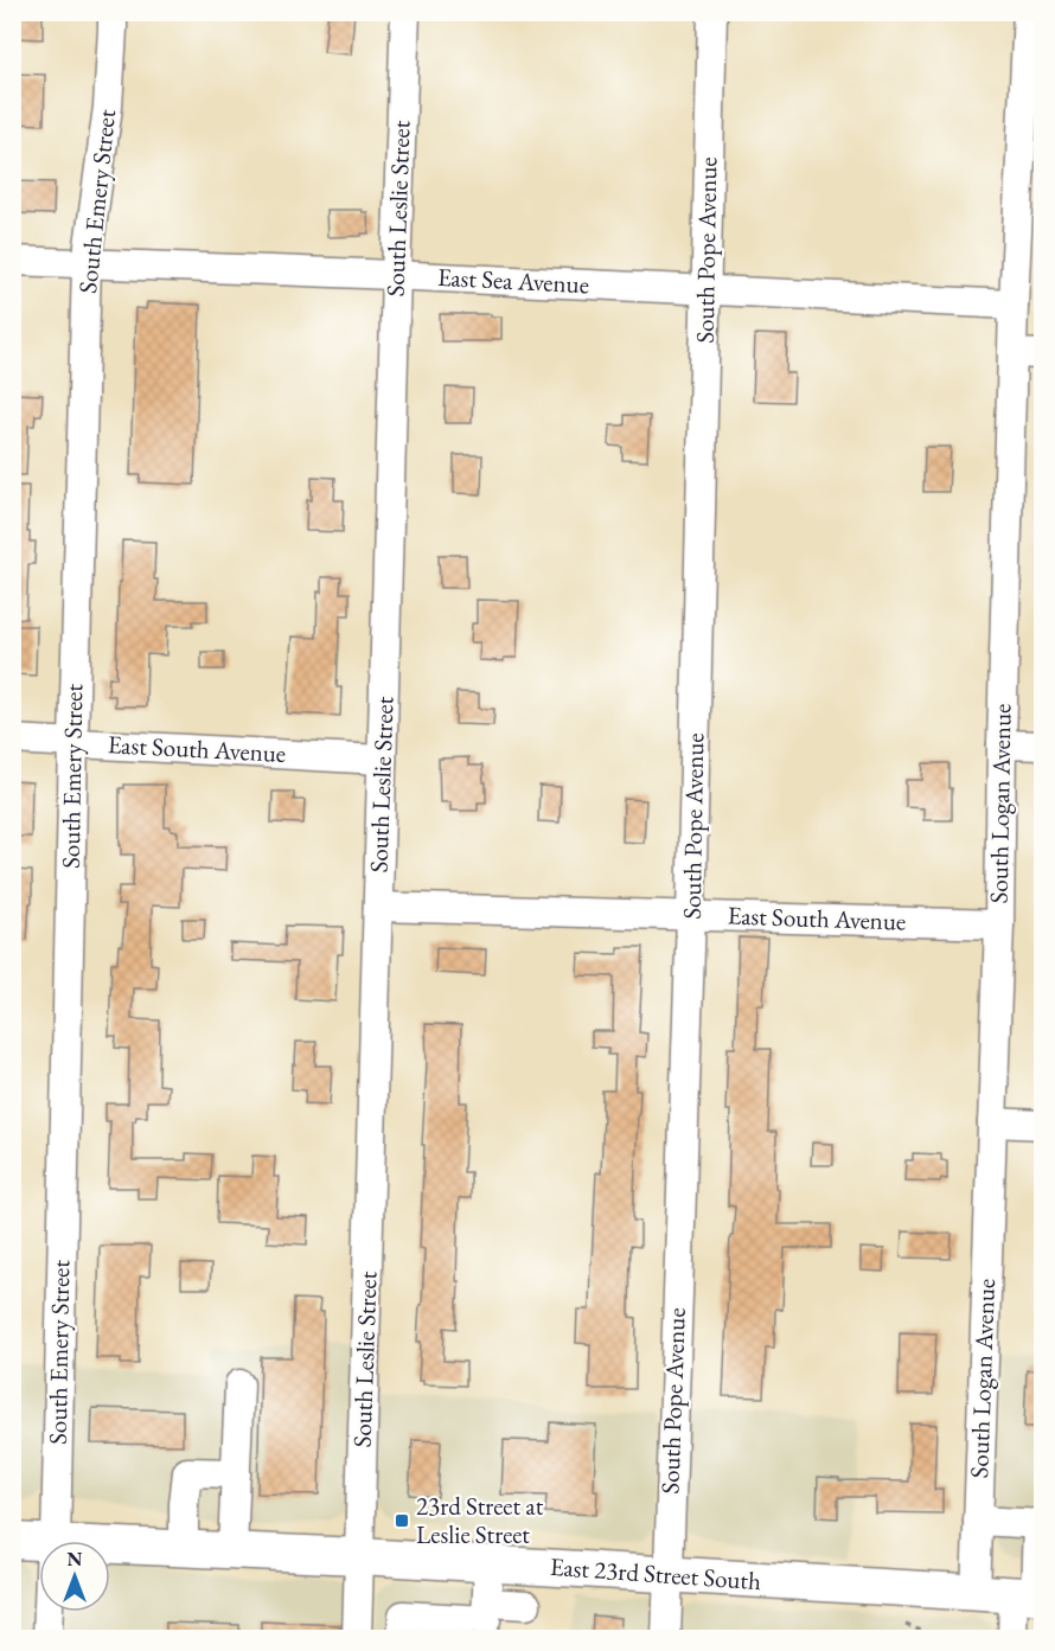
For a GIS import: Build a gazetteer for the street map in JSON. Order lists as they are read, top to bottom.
{
  "streets": {
    "main road": ["East 23rd Street South"],
    "street": [
      "South Emery Street",
      "South Leslie Street",
      "South Pope Avenue",
      "East Sea Avenue",
      "East South Avenue",
      "South Logan Avenue"
    ]
  },
  "crossings": [
    ["South Emery Street", "East Sea Avenue"],
    ["South Emery Street", "East South Avenue"],
    ["South Leslie Street", "East Sea Avenue"],
    ["South Leslie Street", "East South Avenue"],
    ["South Leslie Street", "East 23rd Street South"],
    ["South Pope Avenue", "East Sea Avenue"],
    ["South Pope Avenue", "East South Avenue"],
    ["South Pope Avenue", "East 23rd Street South"],
    ["East Sea Avenue", "South Logan Avenue"],
    ["East South Avenue", "South Logan Avenue"],
    ["South Logan Avenue", "East 23rd Street South"]
  ],
  "places": {
    "transit": ["23rd Street at Leslie Street"]
  },
  "north": "top"
}
